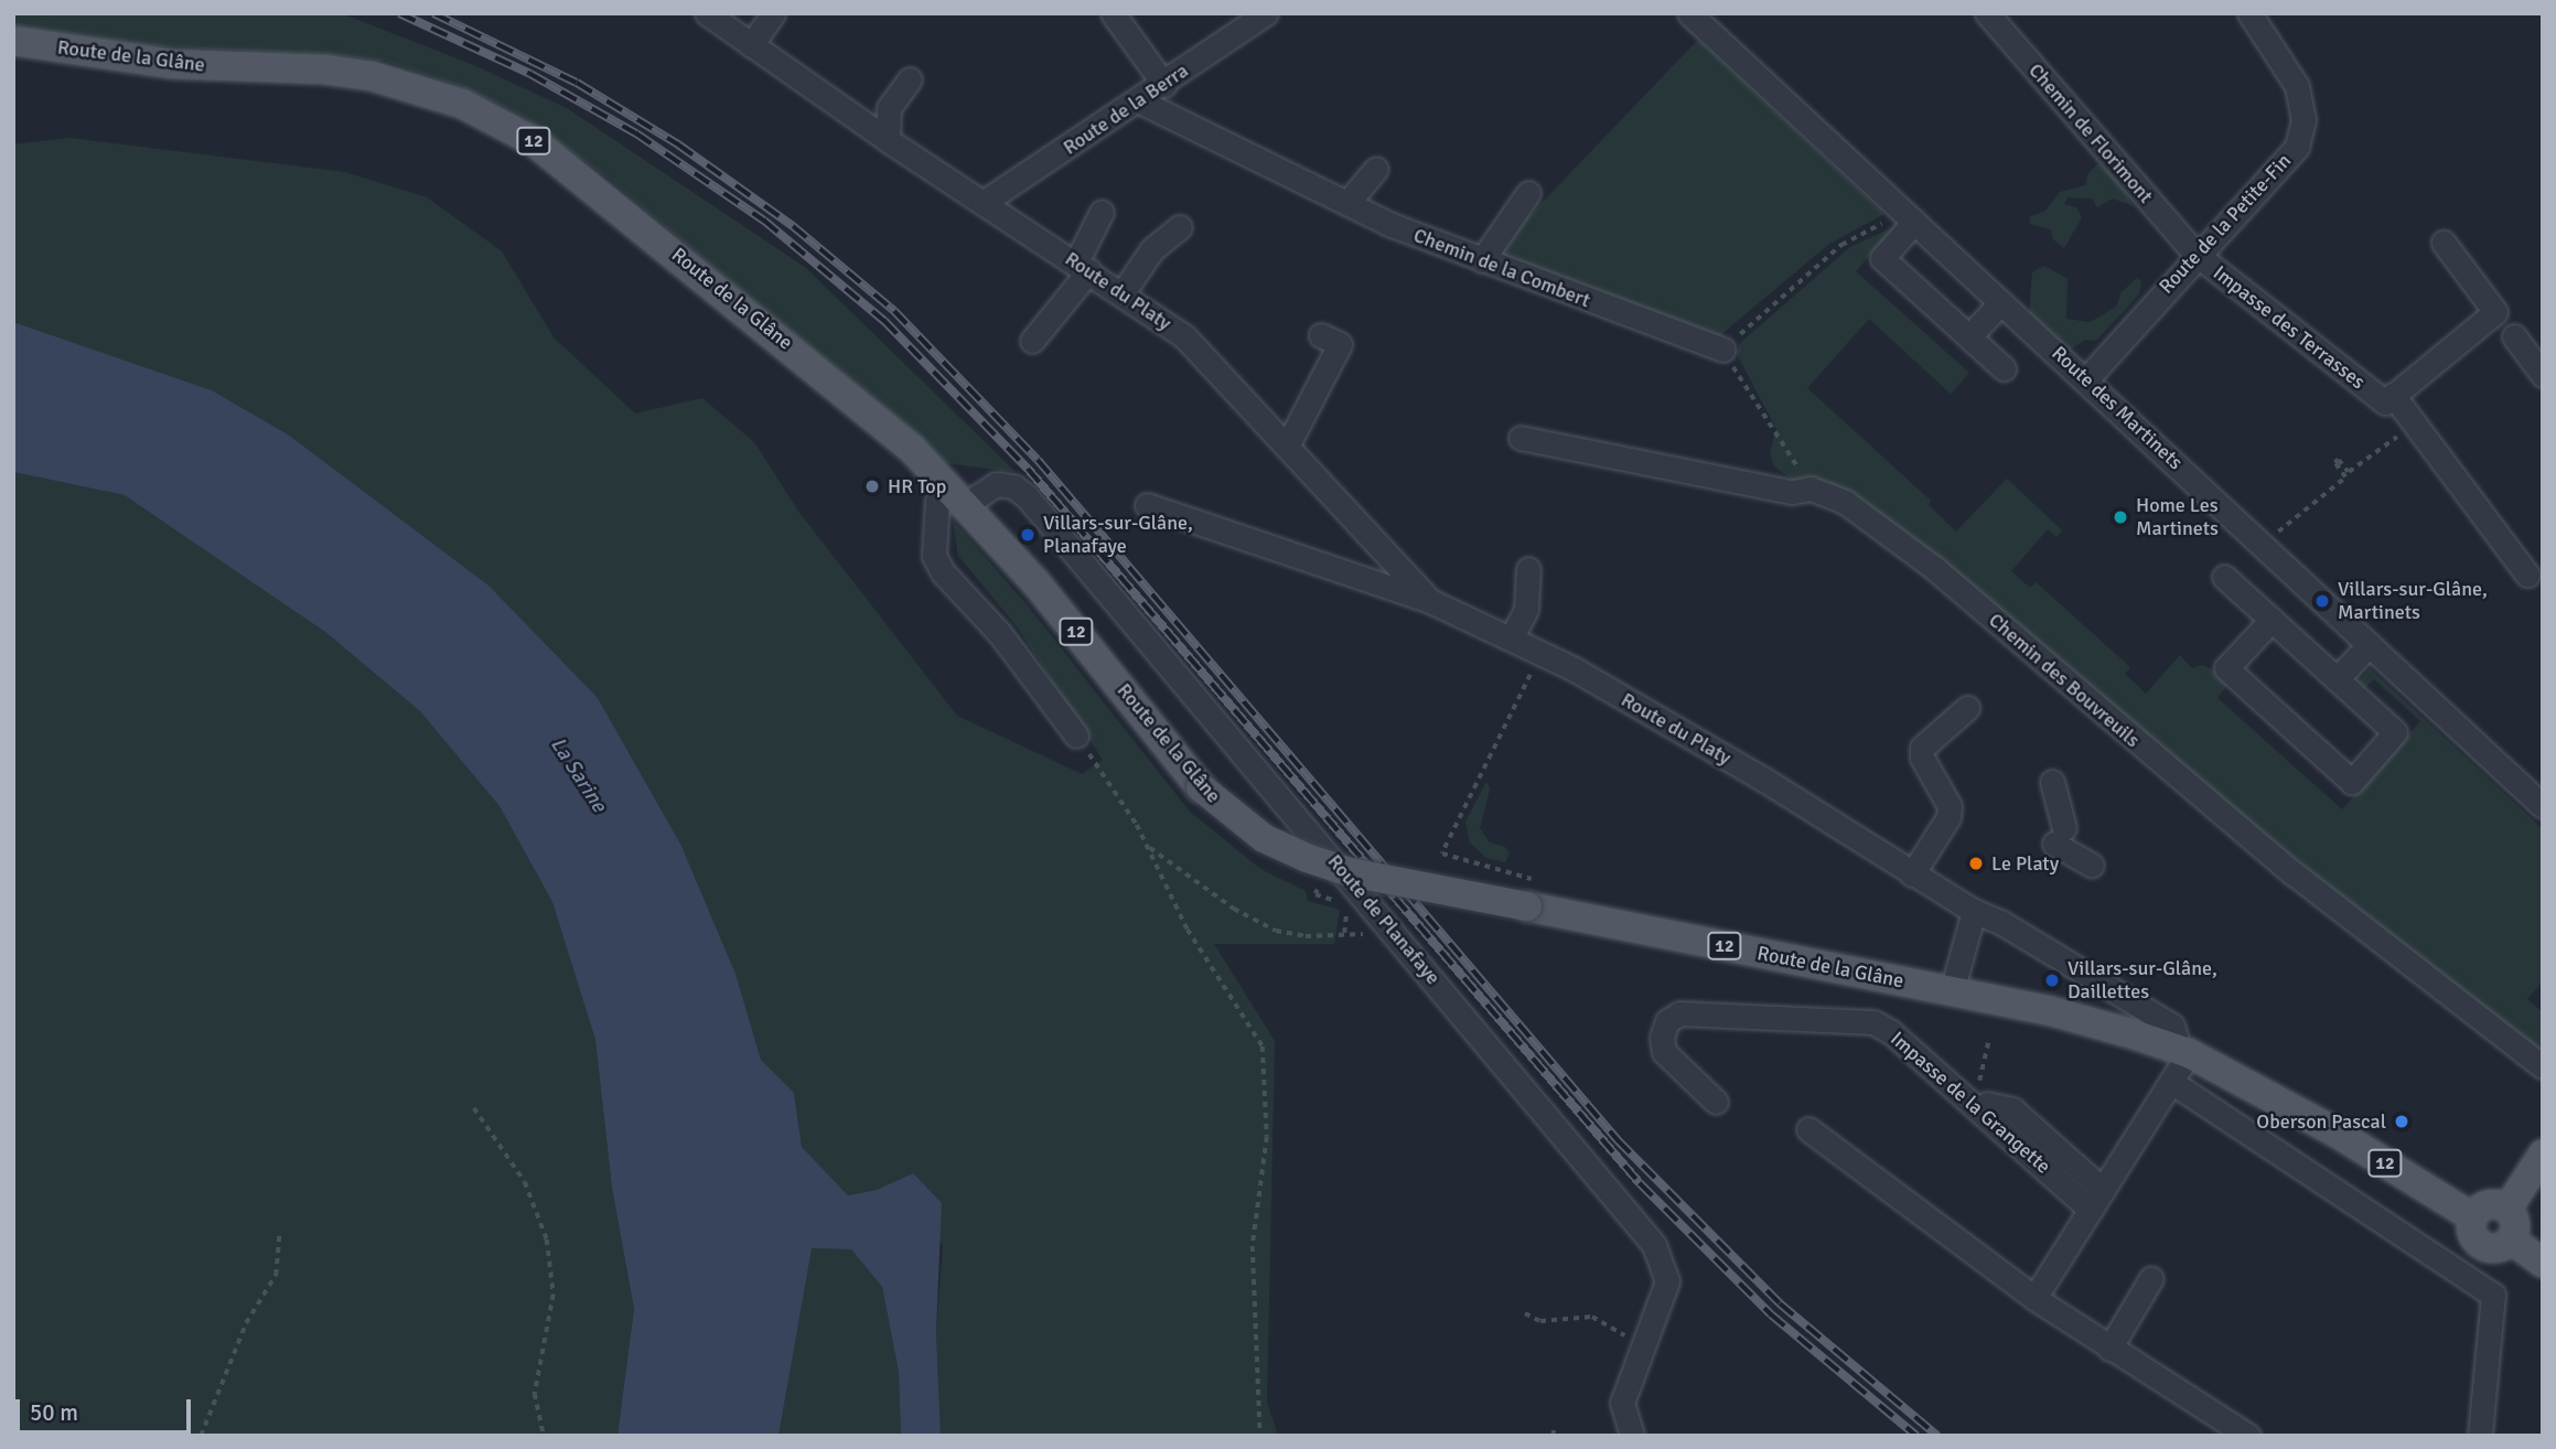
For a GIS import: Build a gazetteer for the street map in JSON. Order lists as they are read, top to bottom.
{
  "streets": {
    "main road": ["Route de la Glâne", "12"],
    "street": [
      "Route de la Berra",
      "Chemin de Florimont",
      "Route de la Petite-Fin",
      "Chemin de la Combert",
      "Route du Platy",
      "Impasse des Terrasses",
      "Route des Martinets",
      "Chemin des Bouvreuils",
      "Route de Planafaye",
      "Impasse de la Grangette"
    ]
  },
  "crossings": [
    ["Route de la Glâne", "Route du Platy"],
    ["Route de la Glâne", "Route de Planafaye"],
    ["Route de la Berra", "Chemin de la Combert"],
    ["Route de la Berra", "Route du Platy"],
    ["Chemin de Florimont", "Route de la Petite-Fin"],
    ["Chemin de Florimont", "Impasse des Terrasses"],
    ["Route de la Petite-Fin", "Impasse des Terrasses"],
    ["Route de la Petite-Fin", "Route des Martinets"]
  ],
  "water": ["La Sarine"],
  "places": [
    "HR Top",
    "Home Les Martinets",
    "Villars-sur-Glâne, Planafaye",
    "Villars-sur-Glâne, Martinets",
    "Le Platy",
    "Villars-sur-Glâne, Daillettes",
    "Oberson Pascal"
  ],
  "scale_bar": "50 m"
}
